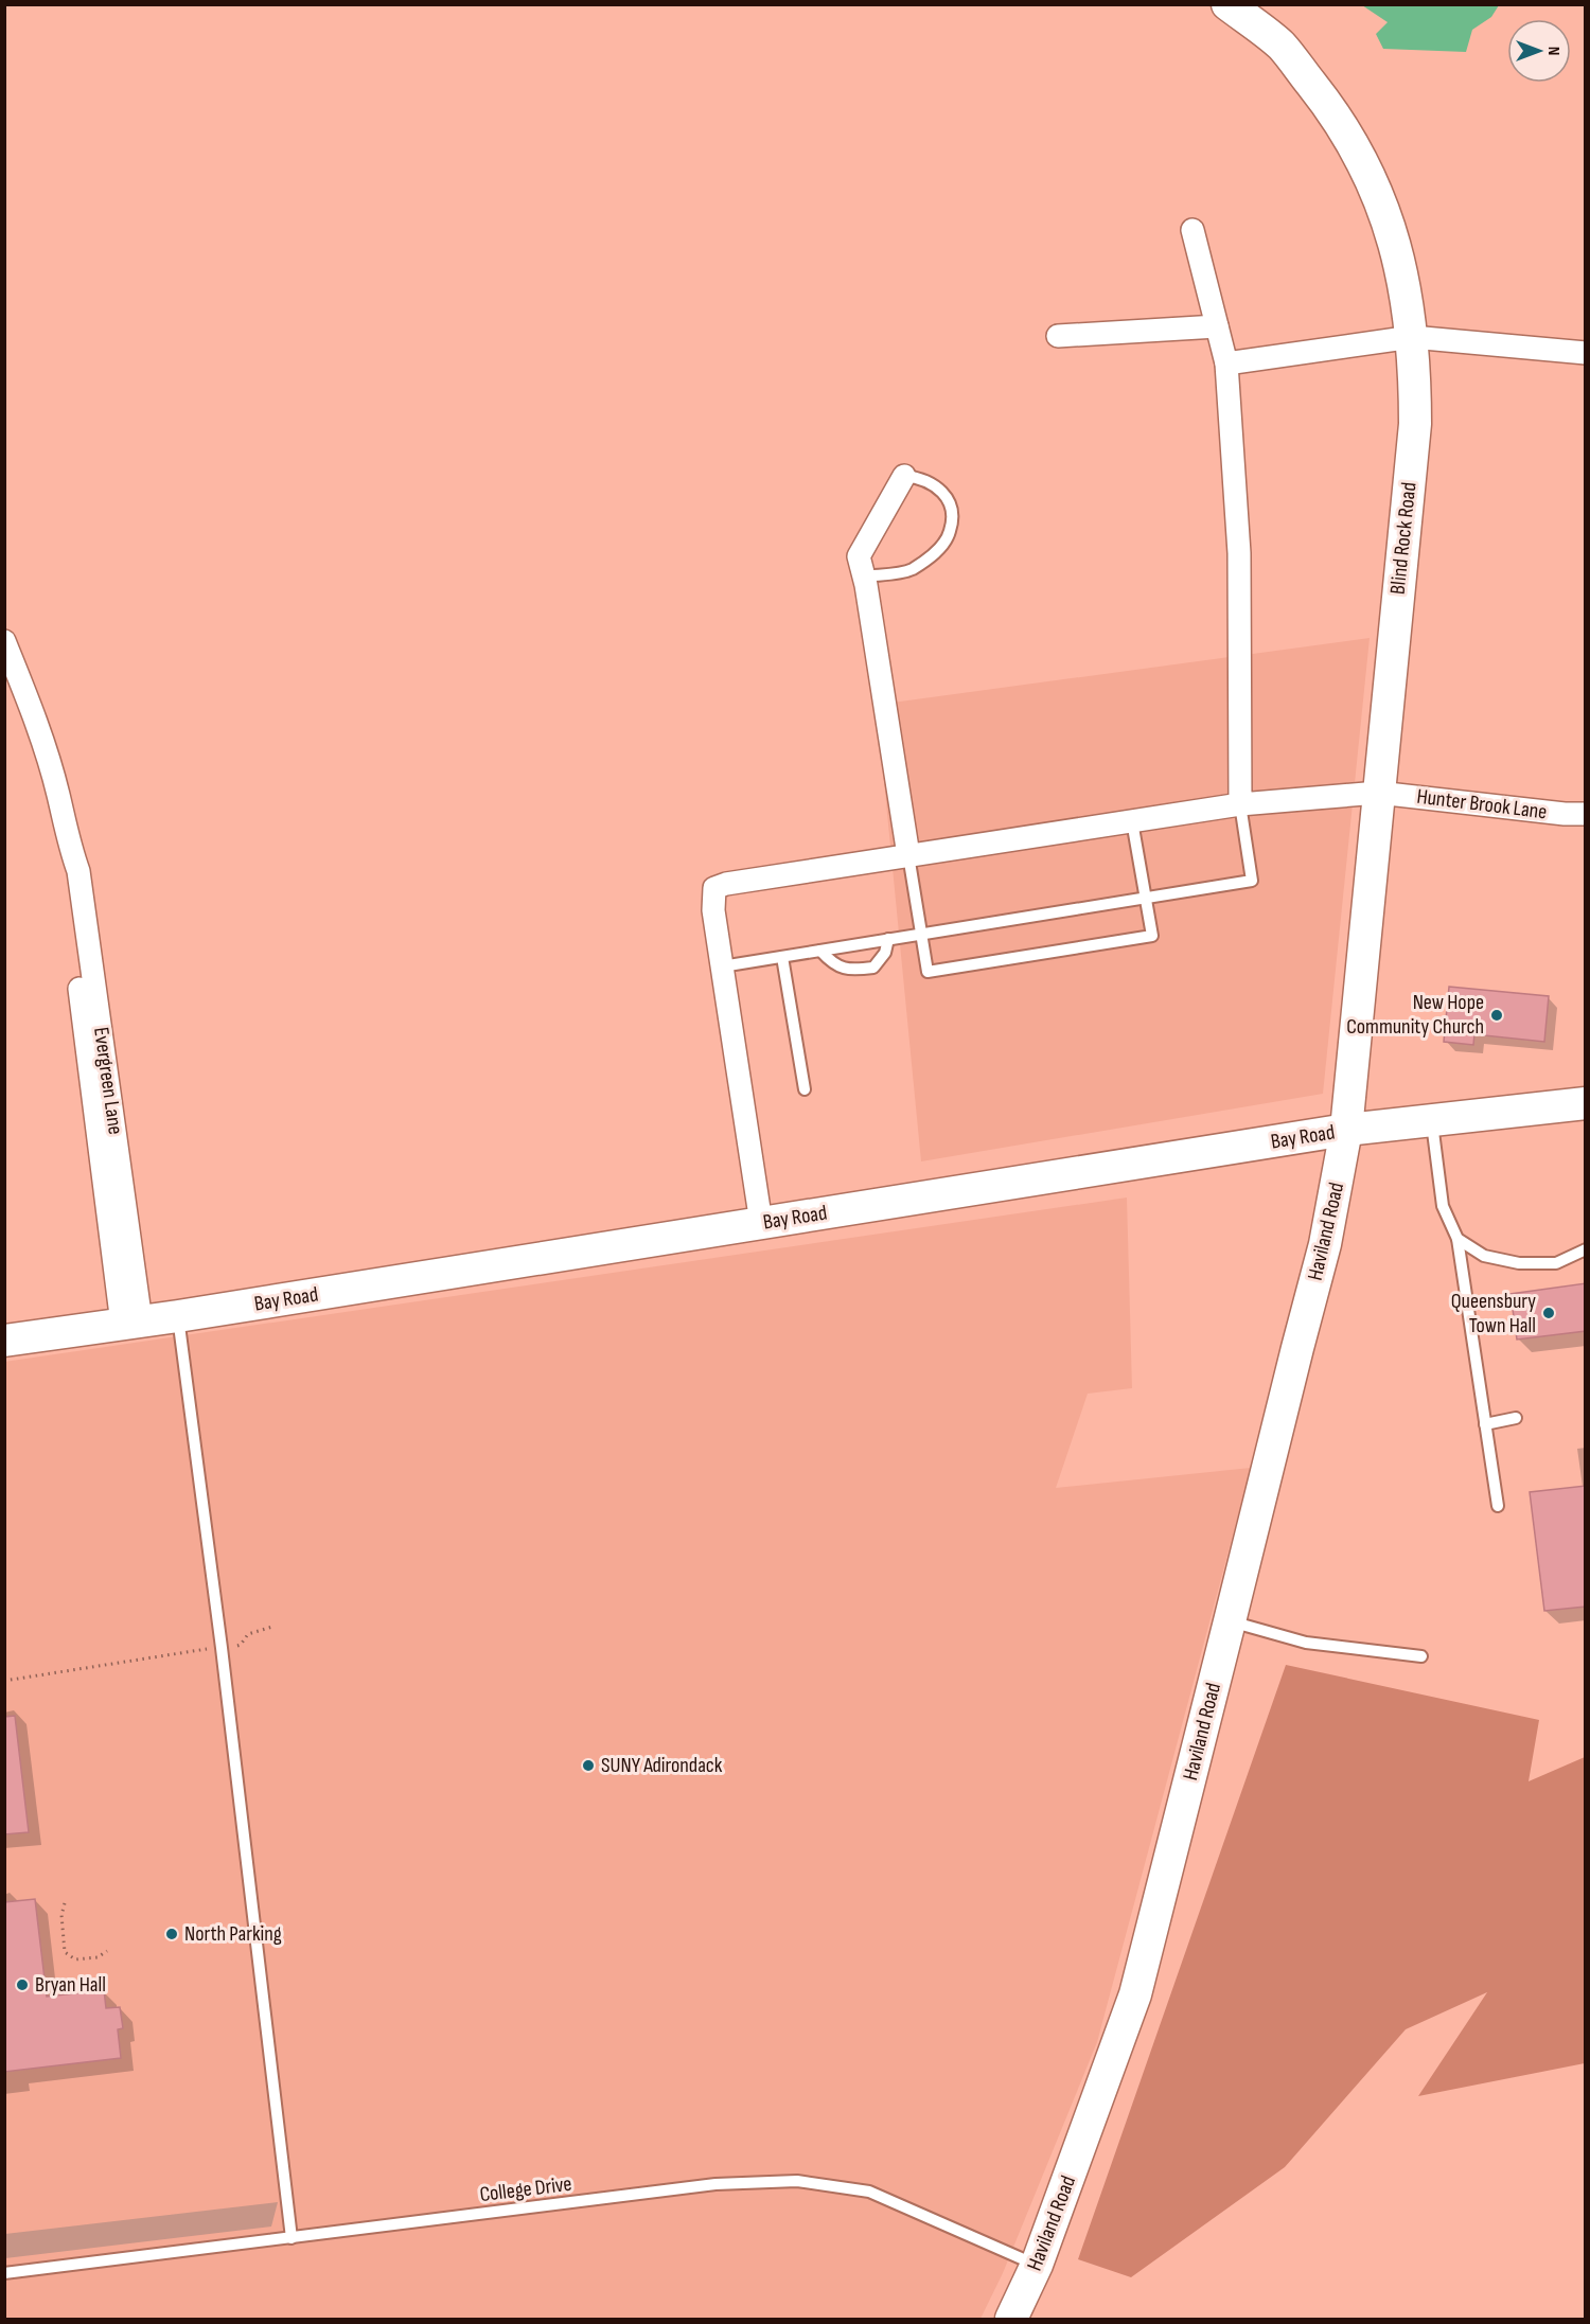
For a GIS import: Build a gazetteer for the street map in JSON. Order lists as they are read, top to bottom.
{
  "streets": {
    "street": [
      "Blind Rock Road",
      "Hunter Brook Lane",
      "Evergreen Lane",
      "Bay Road",
      "Haviland Road"
    ],
    "lane": ["College Drive"]
  },
  "crossings": [
    ["Blind Rock Road", "Hunter Brook Lane"],
    ["Blind Rock Road", "Bay Road"],
    ["Blind Rock Road", "Haviland Road"],
    ["Evergreen Lane", "Bay Road"],
    ["Bay Road", "Haviland Road"],
    ["Haviland Road", "College Drive"]
  ],
  "places": [
    "New Hope Community Church",
    "Queensbury Town Hall",
    "SUNY Adirondack",
    "North Parking",
    "Bryan Hall"
  ],
  "north": "right"
}
